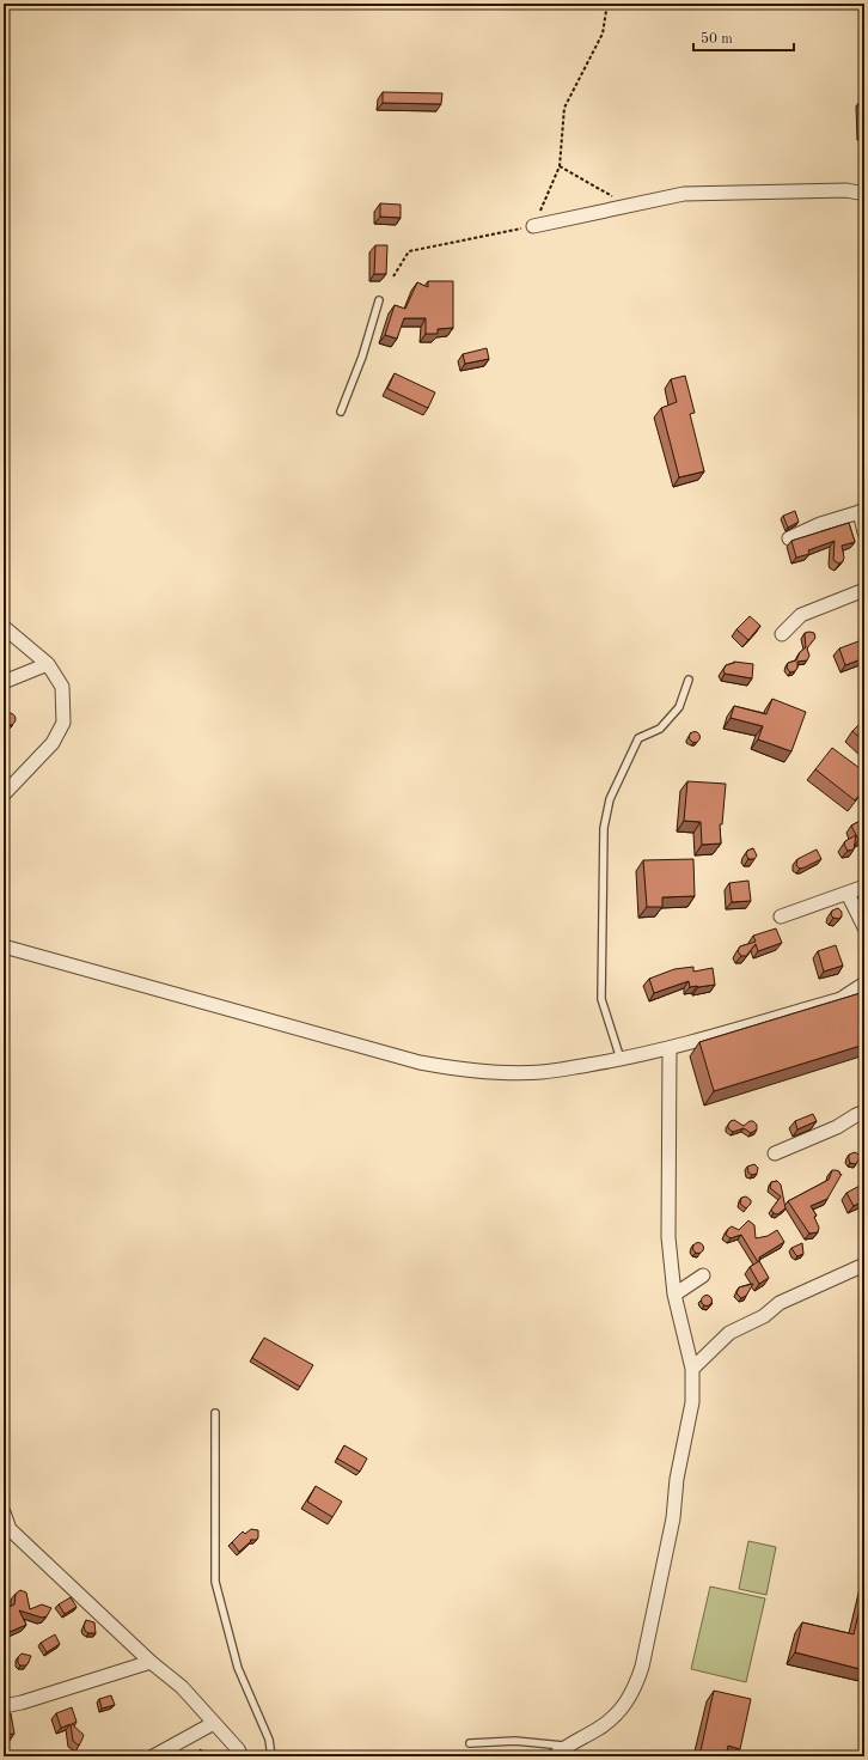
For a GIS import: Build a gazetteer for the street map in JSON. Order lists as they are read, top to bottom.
{
  "scale_bar": "50 m"
}
